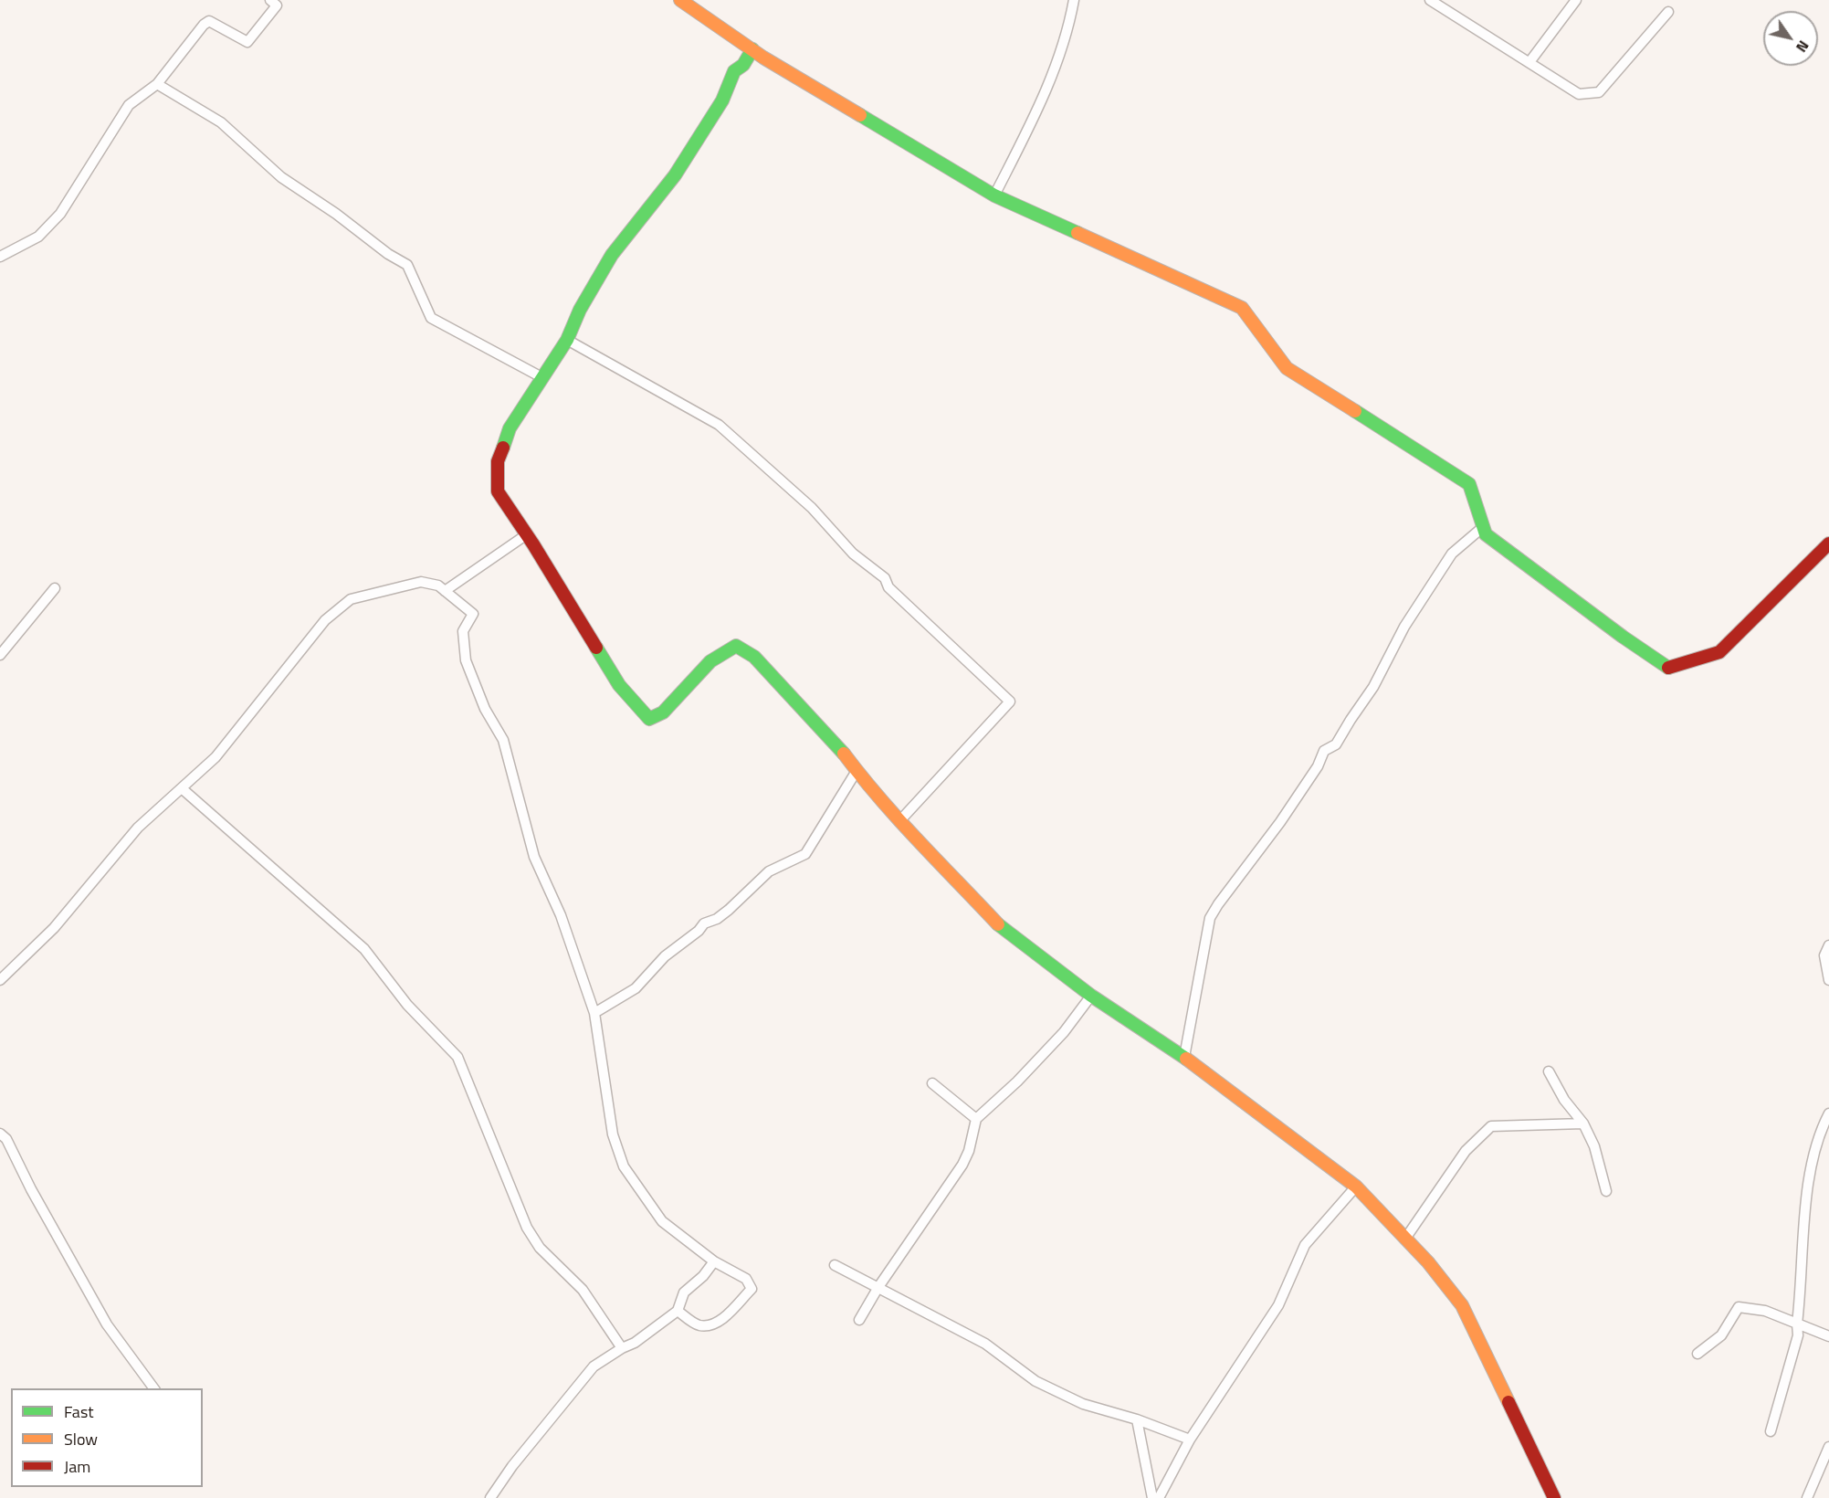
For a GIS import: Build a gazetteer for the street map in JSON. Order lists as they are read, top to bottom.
{
  "legend": ["Fast", "Slow", "Jam"],
  "north": "bottom right"
}
